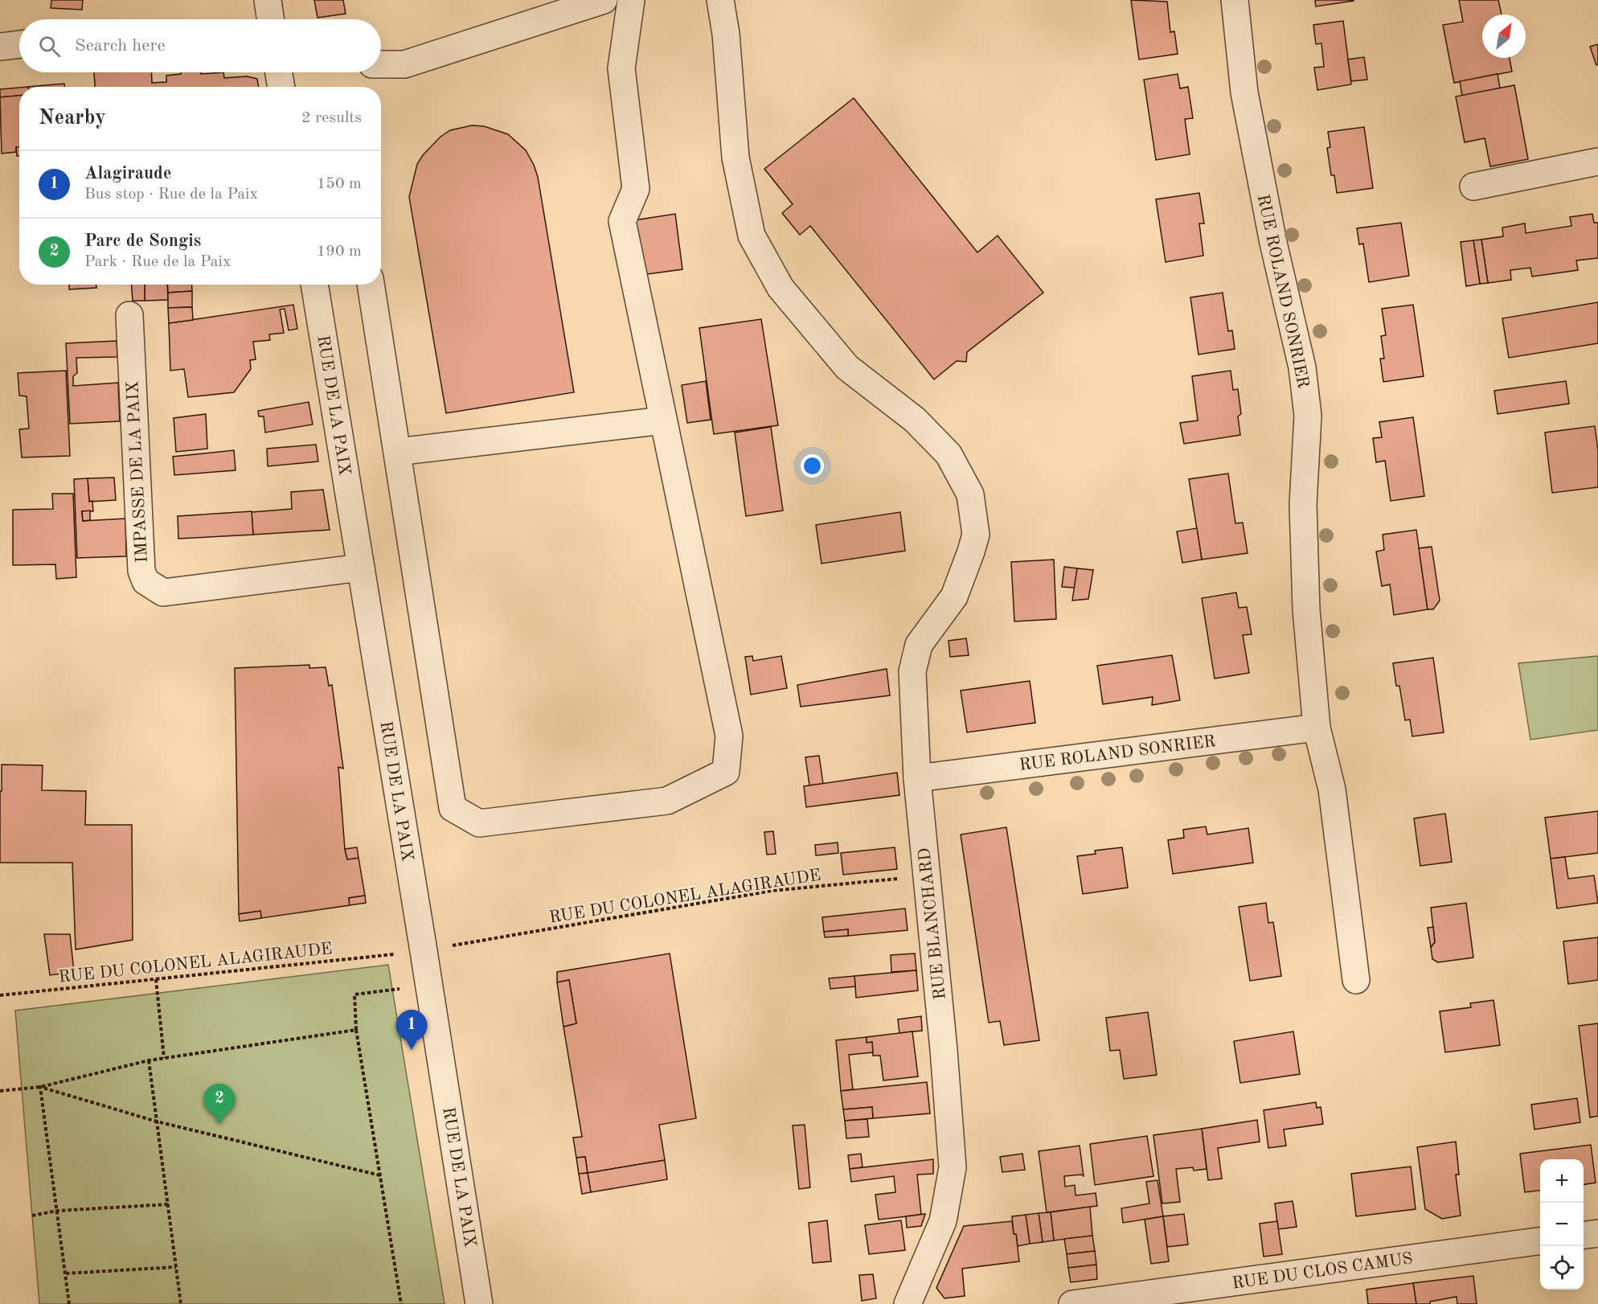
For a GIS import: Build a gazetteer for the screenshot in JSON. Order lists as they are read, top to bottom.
{
  "streets": {
    "street": [
      "RUE ROLAND SONRIER",
      "RUE DE LA PAIX",
      "IMPASSE DE LA PAIX",
      "RUE BLANCHARD",
      "RUE DU CLOS CAMUS"
    ],
    "path": ["RUE DU COLONEL ALAGIRAUDE"]
  },
  "crossings": [
    ["RUE ROLAND SONRIER", "RUE BLANCHARD"],
    ["RUE DE LA PAIX", "IMPASSE DE LA PAIX"],
    ["RUE DU COLONEL ALAGIRAUDE", "RUE BLANCHARD"]
  ],
  "north": "top right",
  "page": {
    "search": "Search here",
    "heading": ["Nearby", "2 results"],
    "list": [
      {
        "mark": "1",
        "name": "Alagiraude",
        "note": "Bus stop · Rue de la Paix",
        "value": "150 m"
      },
      {
        "mark": "2",
        "name": "Parc de Songis",
        "note": "Park · Rue de la Paix",
        "value": "190 m"
      }
    ],
    "pins": ["1", "2"],
    "map_buttons": ["+", "−"]
  }
}
